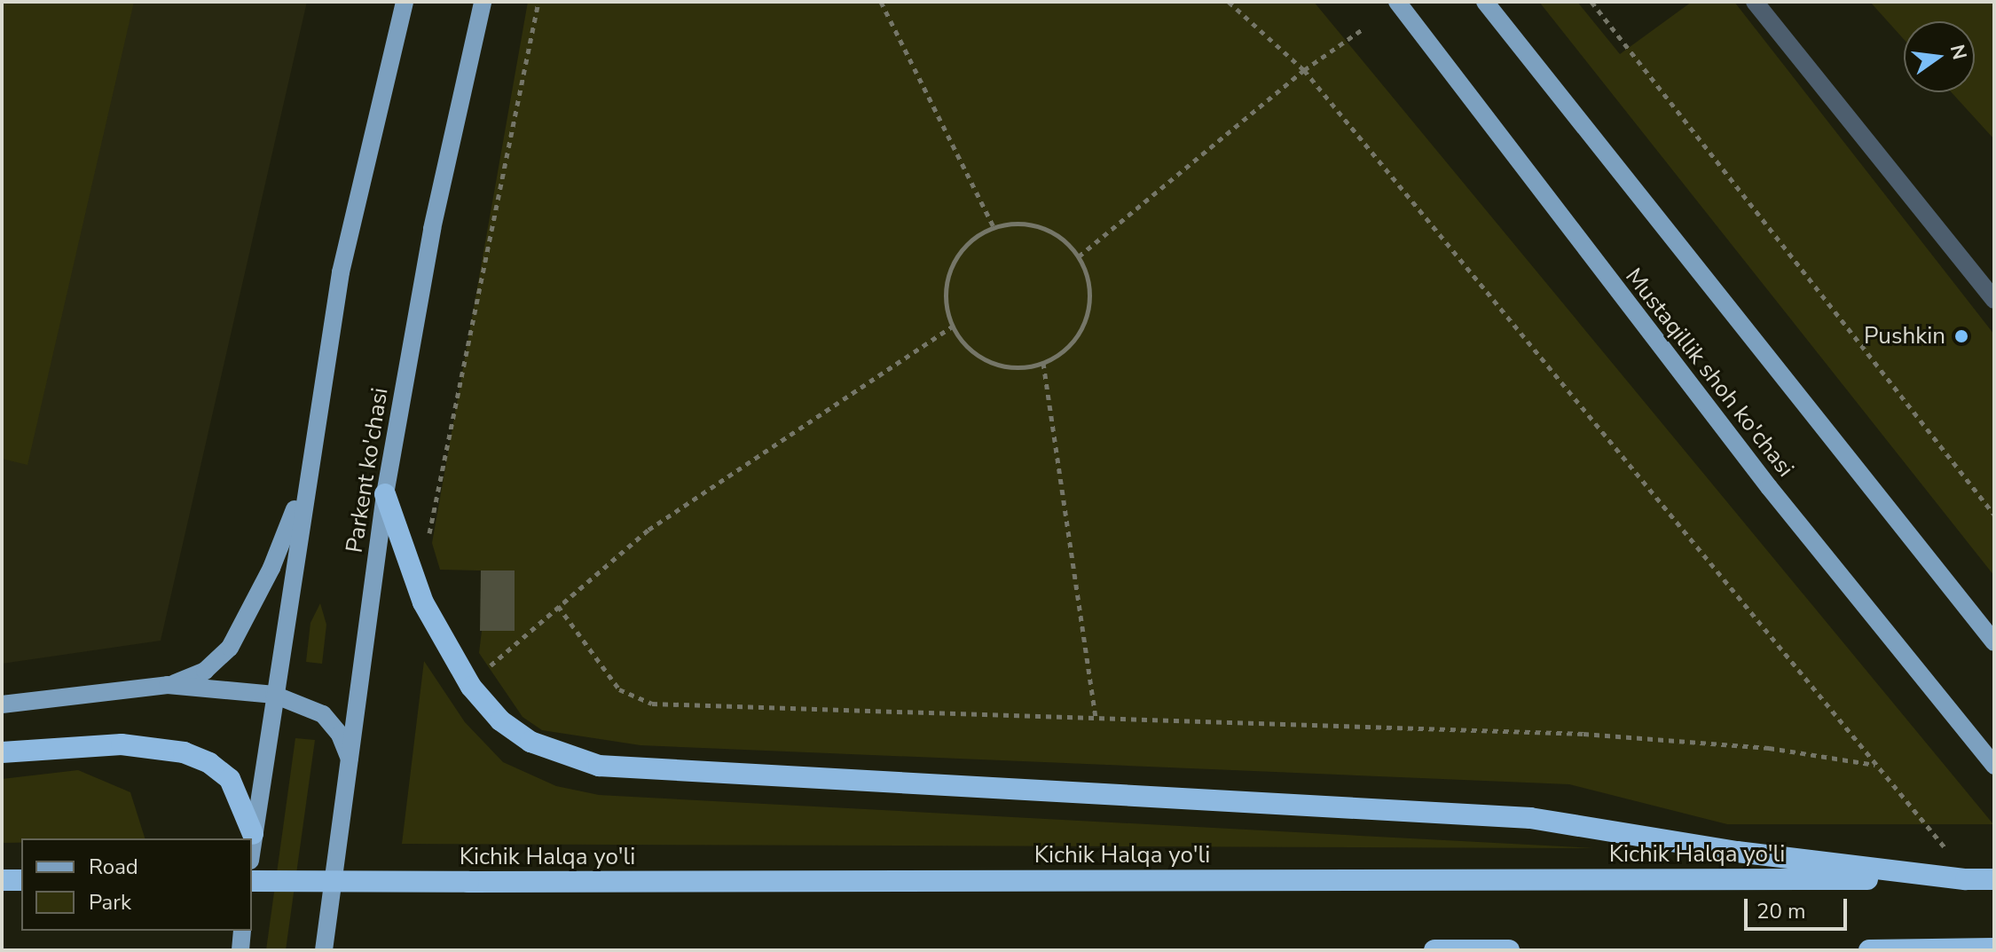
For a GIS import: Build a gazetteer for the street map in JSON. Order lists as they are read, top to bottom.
{
  "streets": {
    "highway": ["Kichik Halqa yo'li"],
    "main road": ["Mustaqillik shoh ko'chasi", "Parkent ko'chasi"]
  },
  "places": ["Pushkin"],
  "legend": ["Road", "Park"],
  "scale_bar": "20 m",
  "north": "right"
}
